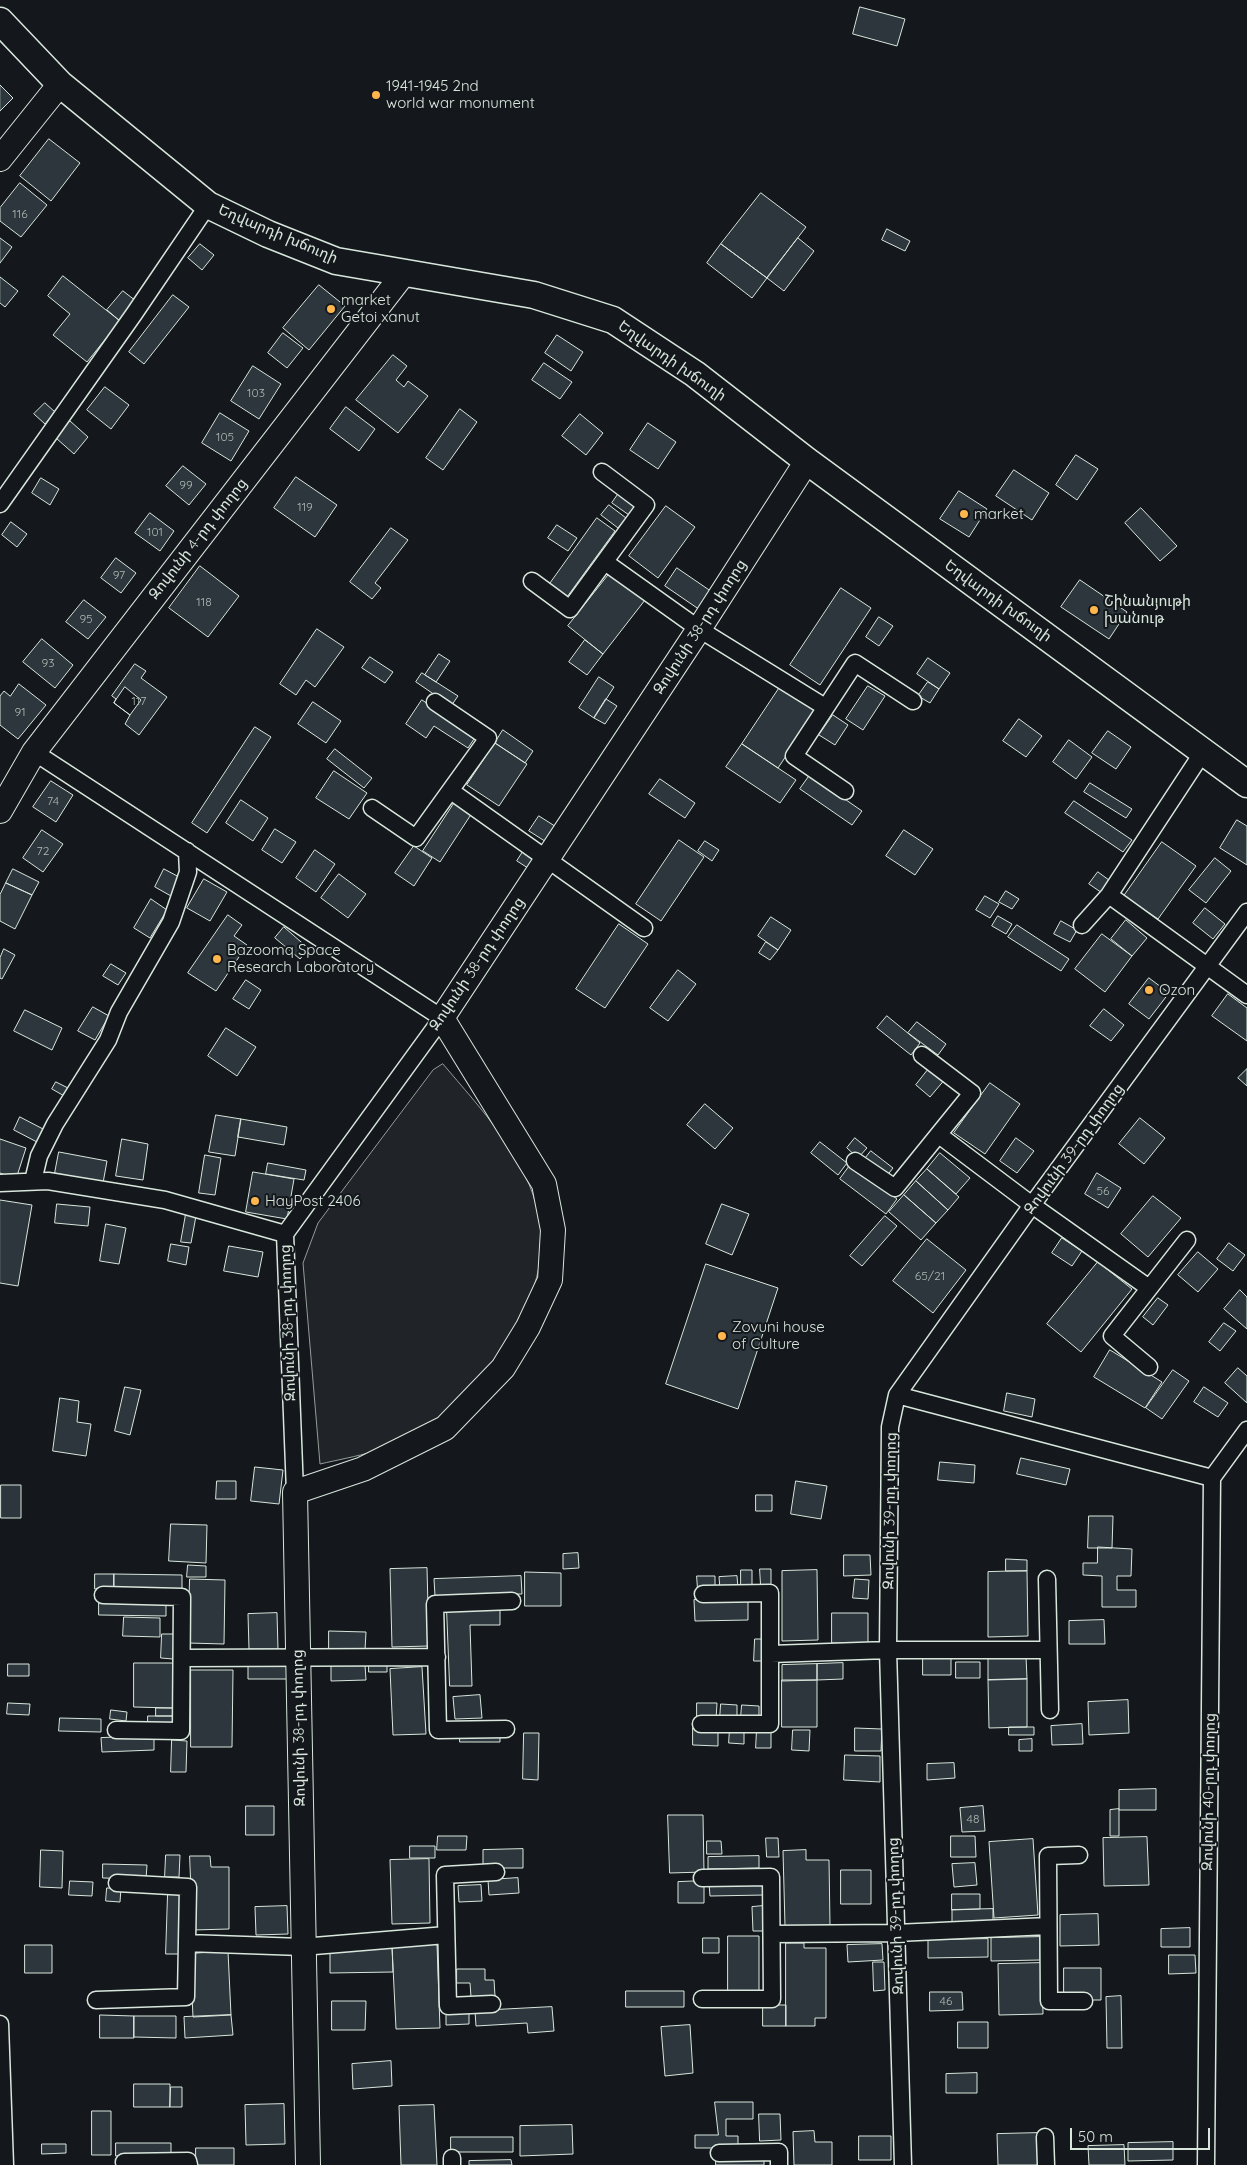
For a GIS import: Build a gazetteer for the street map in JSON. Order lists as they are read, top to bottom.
{
  "streets": {
    "main road": ["Եղվարդի խճուղի"],
    "street": [
      "Զովունի 4-րդ փողոց",
      "Զովունի 38-րդ փողոց",
      "Զովունի 39-րդ փողոց",
      "Զովունի 40-րդ փողոց"
    ]
  },
  "crossings": [
    ["Եղվարդի խճուղի", "Զովունի 4-րդ փողոց"],
    ["Եղվարդի խճուղի", "Զովունի 38-րդ փողոց"]
  ],
  "places": [
    "1941-1945 2nd world war monument",
    "market Getoi xanut",
    "market",
    "Շինանյութի խանութ",
    "Bazoomq Space Research Laboratory",
    "Ozon",
    "HayPost 2406",
    "Zovuni house of Culture"
  ],
  "house_numbers": [
    "116",
    "103",
    "105",
    "99",
    "119",
    "101",
    "97",
    "118",
    "95",
    "93",
    "117",
    "91",
    "74",
    "72",
    "56",
    "65/21",
    "48",
    "46"
  ],
  "scale_bar": "50 m"
}
